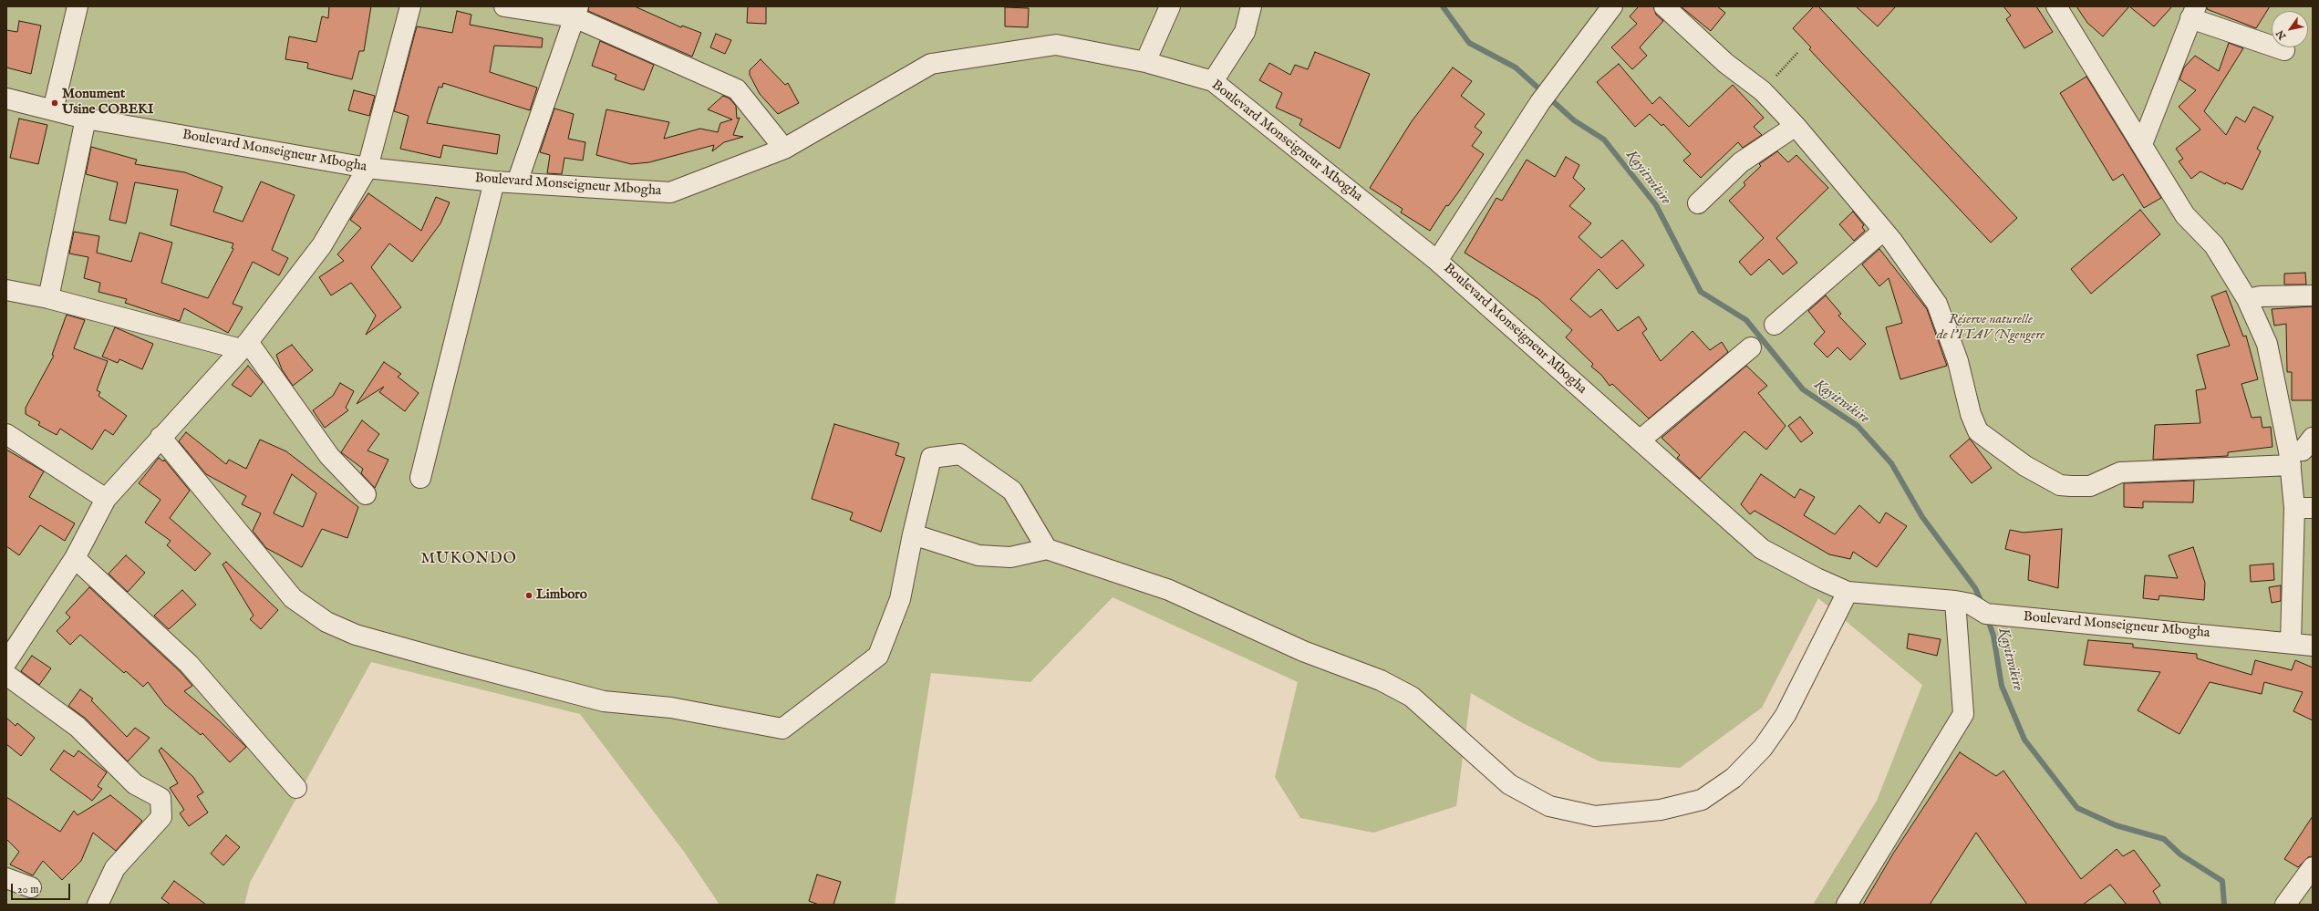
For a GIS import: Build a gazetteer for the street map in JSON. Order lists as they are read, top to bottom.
{
  "streets": {
    "street": ["Boulevard Monseigneur Mbogha"]
  },
  "districts": ["MUKONDO"],
  "water": ["Kayitwikire"],
  "parks": ["Réserve naturelle de l'ITAV (Ngengere"],
  "places": ["Monument Usine COBEKI", "Limboro"],
  "scale_bar": "20 m",
  "north": "bottom left"
}
